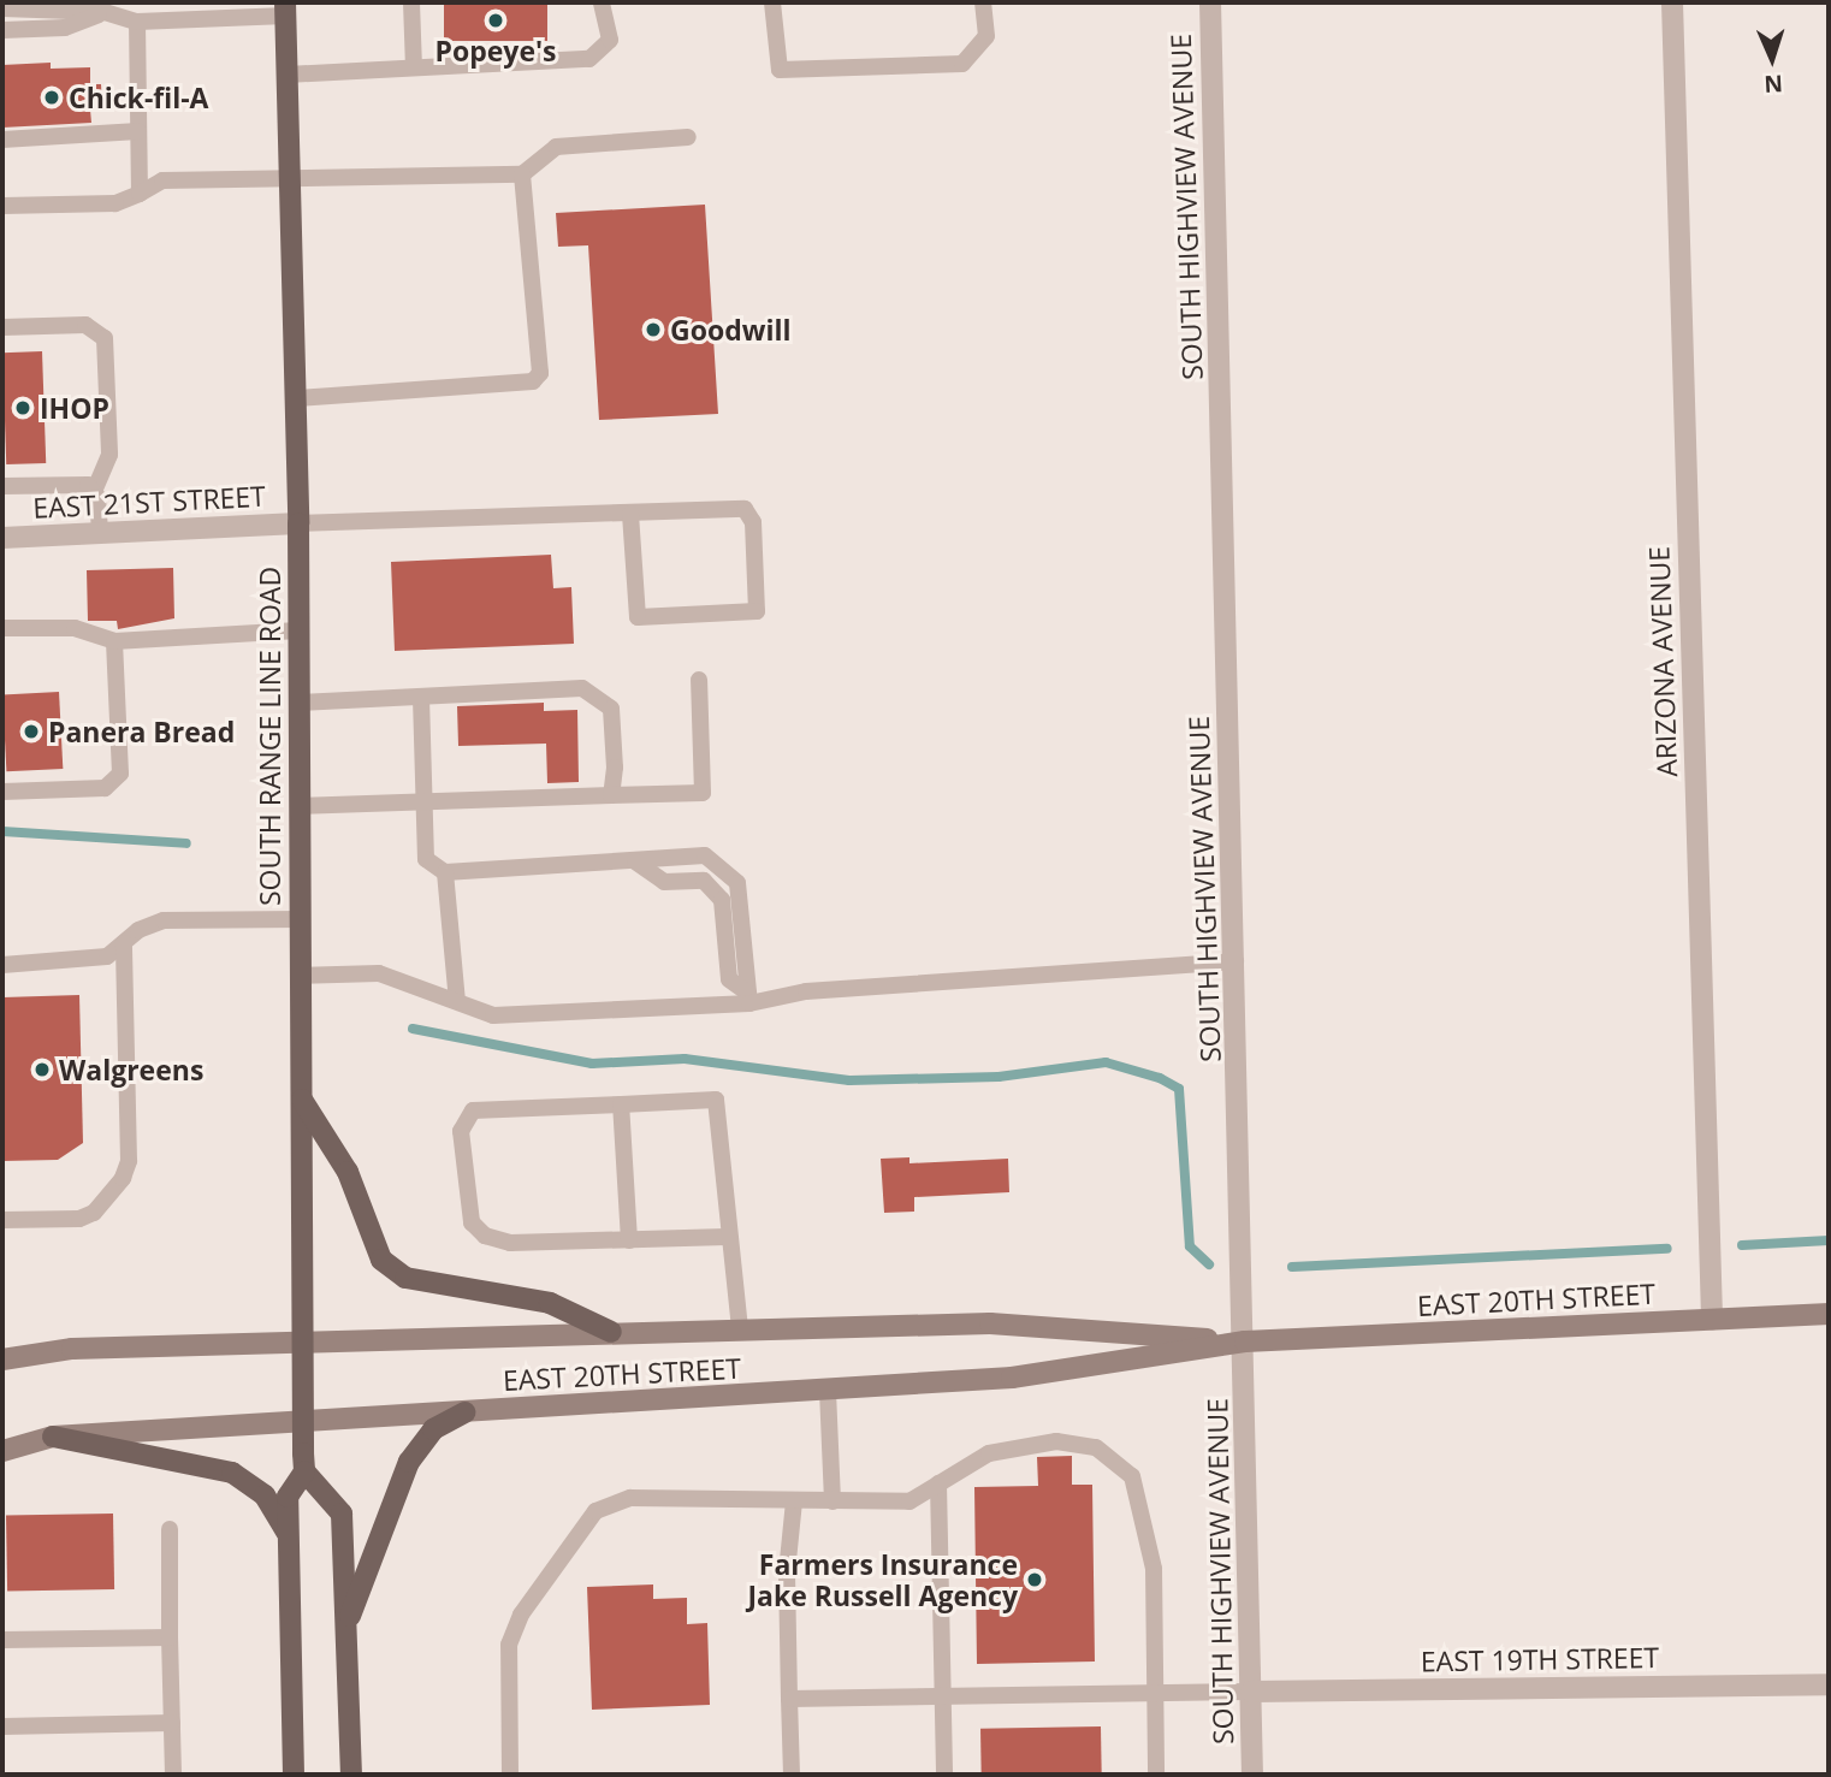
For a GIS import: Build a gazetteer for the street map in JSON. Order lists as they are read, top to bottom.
{
  "streets": {
    "main road": ["SOUTH RANGE LINE ROAD", "EAST 20TH STREET"],
    "street": [
      "SOUTH HIGHVIEW AVENUE",
      "EAST 21ST STREET",
      "ARIZONA AVENUE",
      "EAST 19TH STREET"
    ]
  },
  "crossings": [
    ["SOUTH HIGHVIEW AVENUE", "EAST 20TH STREET"],
    ["SOUTH HIGHVIEW AVENUE", "EAST 19TH STREET"],
    ["EAST 21ST STREET", "SOUTH RANGE LINE ROAD"],
    ["ARIZONA AVENUE", "EAST 20TH STREET"],
    ["SOUTH RANGE LINE ROAD", "EAST 20TH STREET"]
  ],
  "places": [
    "Popeye's",
    "Chick-fil-A",
    "Goodwill",
    "IHOP",
    "Panera Bread",
    "Walgreens",
    "Farmers Insurance Jake Russell Agency"
  ],
  "north": "bottom"
}
